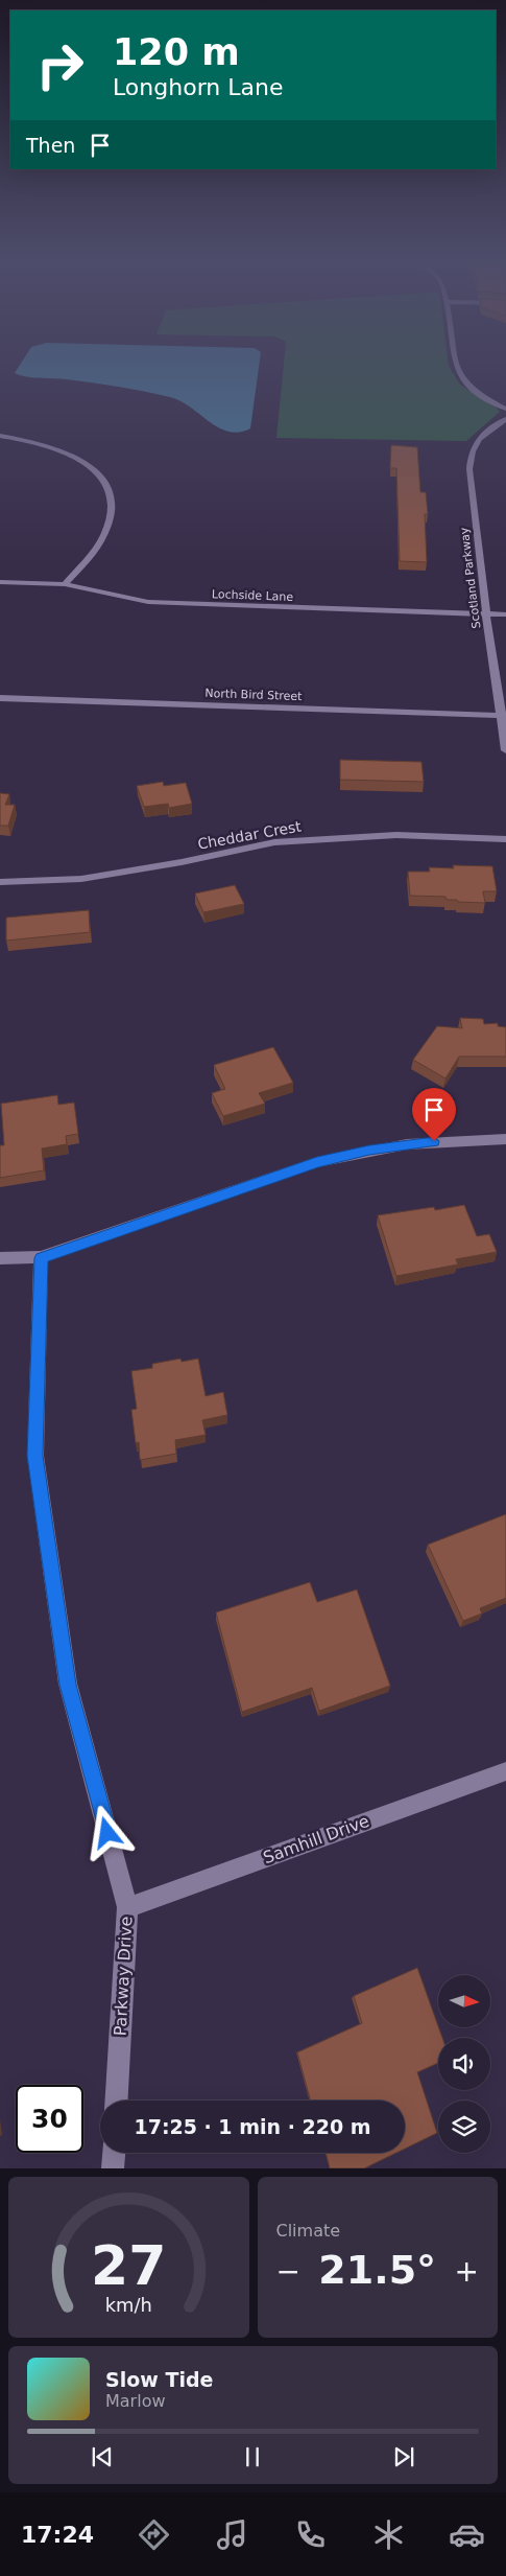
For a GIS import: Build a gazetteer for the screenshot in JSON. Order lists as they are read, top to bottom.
{
  "streets": {
    "street": [
      "Scotland Parkway",
      "Lochside Lane",
      "North Bird Street",
      "Cheddar Crest",
      "Samhill Drive",
      "Parkway Drive"
    ]
  },
  "crossings": [
    ["Scotland Parkway", "Lochside Lane"],
    ["Scotland Parkway", "North Bird Street"],
    ["Samhill Drive", "Parkway Drive"]
  ],
  "north": "right",
  "page": {
    "turn": ["120 m", "Longhorn Lane"],
    "then": "Then",
    "limit": "30",
    "trip": "17:25 · 1 min · 220 m",
    "tile": "Climate",
    "heat": ["−", "21.5°", "+"],
    "song": ["Slow Tide", "Marlow"],
    "tabs": "17:24",
    "gauge": ["27", "km/h"]
  }
}
